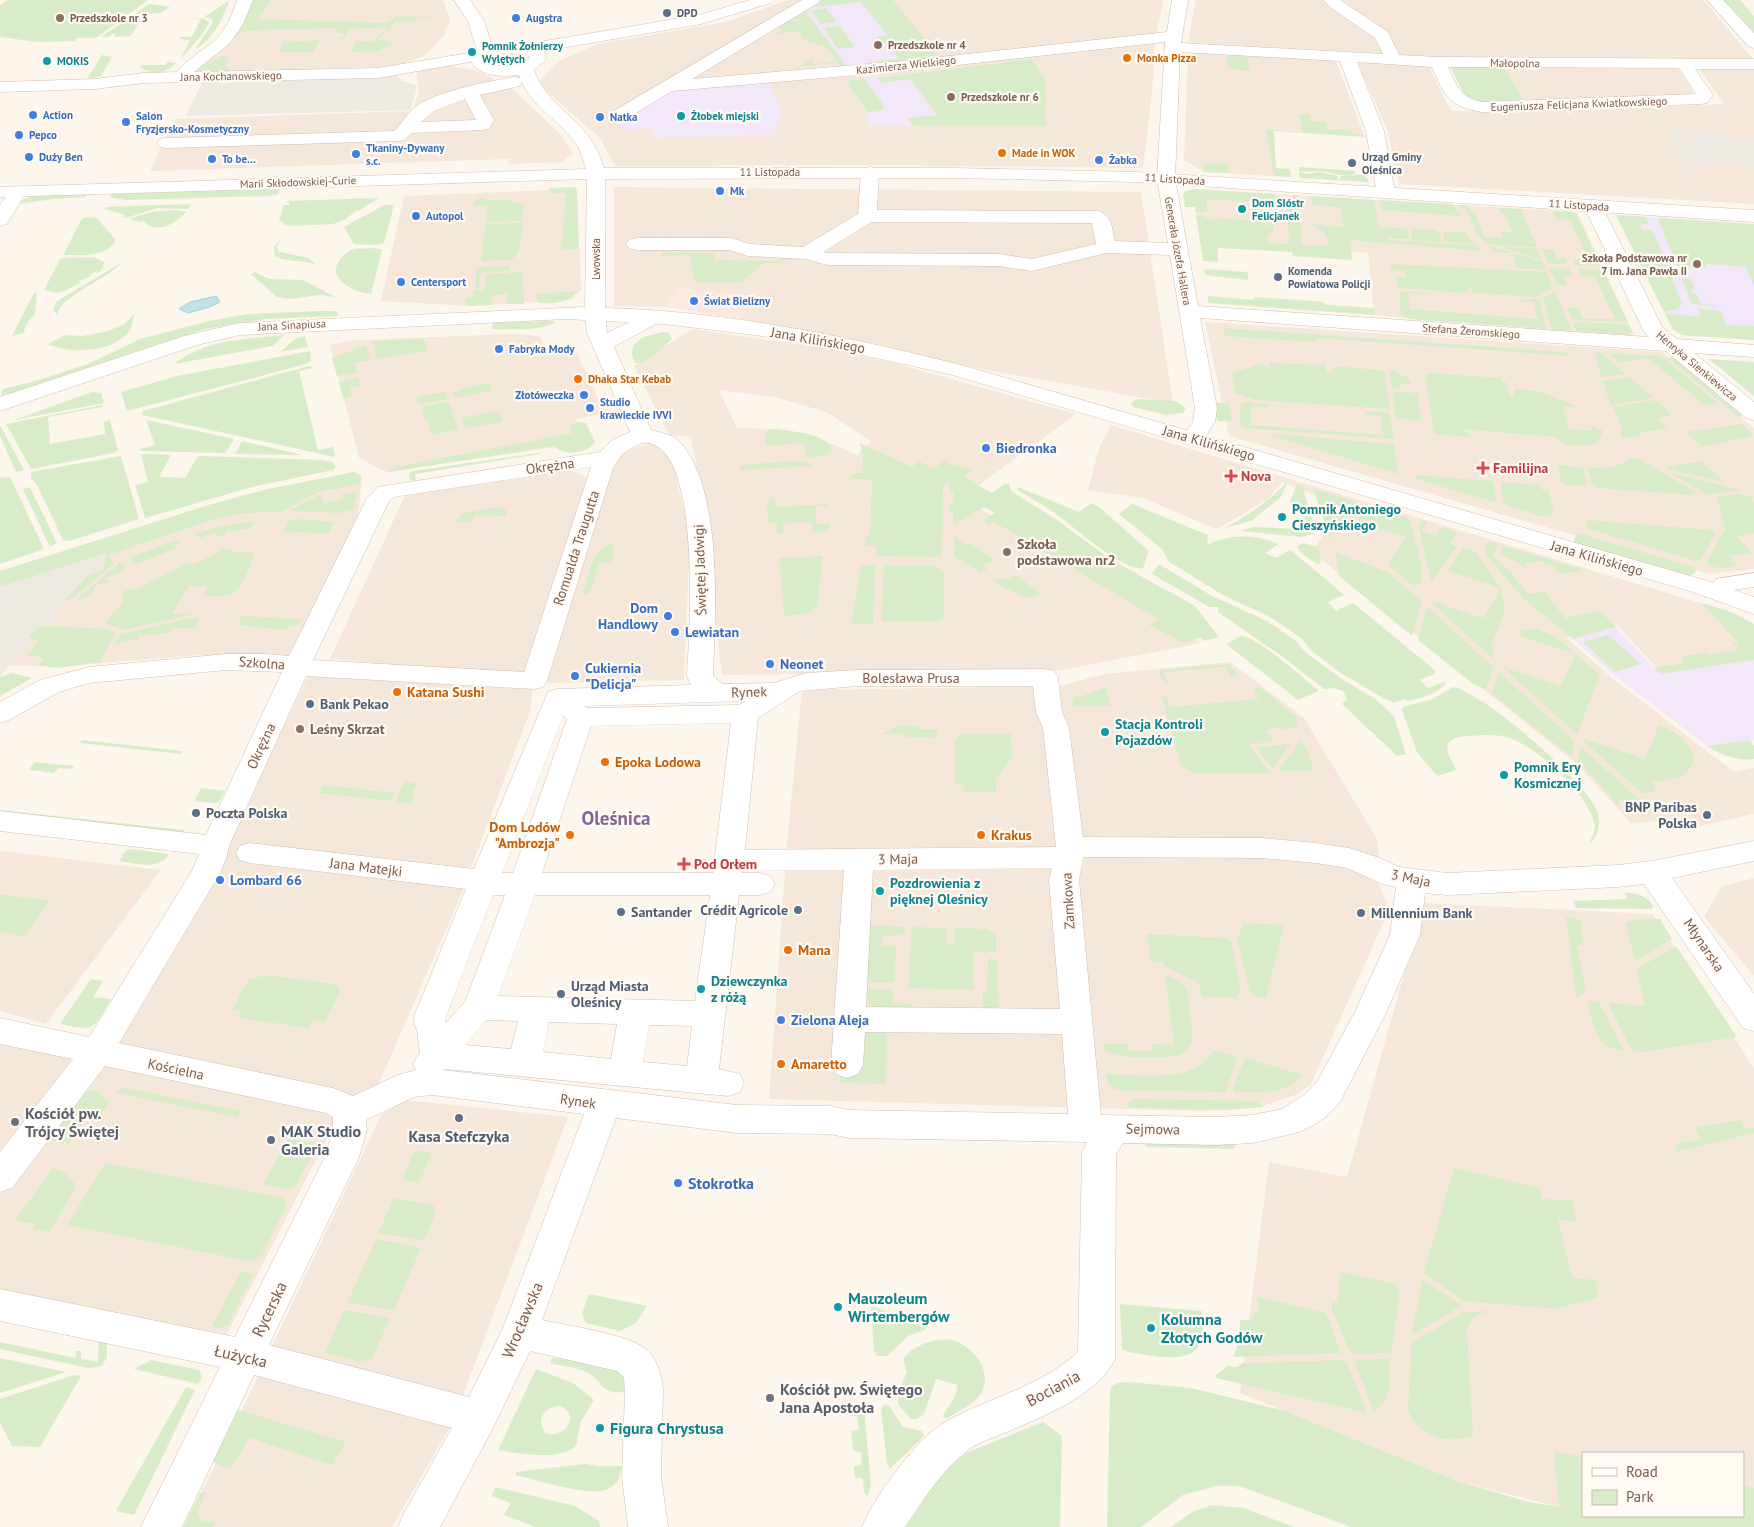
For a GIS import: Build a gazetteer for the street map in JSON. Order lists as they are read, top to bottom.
{
  "streets": {
    "street": [
      "Małopolna",
      "Kazimierza Wielkiego",
      "Jana Kochanowskiego",
      "Eugeniusza Felicjana Kwiatkowskiego",
      "11 Listopada",
      "Marii Skłodowskiej-Curie",
      "Generała Józefa Hallera",
      "Lwowska",
      "Jana Sinapiusa",
      "Stefana Żeromskiego",
      "Jana Kilińskiego",
      "Henryka Sienkiewicza",
      "Okrężna",
      "Romualda Traugutta",
      "Świętej Jadwigi",
      "Szkolna",
      "Bolesława Prusa",
      "Rynek",
      "3 Maja",
      "Jana Matejki",
      "Zamkowa",
      "Młynarska",
      "Kościelna",
      "Sejmowa",
      "Rycerska",
      "Wrocławska",
      "Łużycka",
      "Bociania"
    ]
  },
  "crossings": [
    ["Małopolna", "Kazimierza Wielkiego"],
    ["Małopolna", "Eugeniusza Felicjana Kwiatkowskiego"],
    ["Małopolna", "Generała Józefa Hallera"],
    ["Kazimierza Wielkiego", "Generała Józefa Hallera"],
    ["Jana Kochanowskiego", "Lwowska"],
    ["11 Listopada", "Marii Skłodowskiej-Curie"],
    ["11 Listopada", "Generała Józefa Hallera"],
    ["11 Listopada", "Lwowska"],
    ["11 Listopada", "Henryka Sienkiewicza"],
    ["Marii Skłodowskiej-Curie", "Lwowska"],
    ["Generała Józefa Hallera", "Stefana Żeromskiego"],
    ["Generała Józefa Hallera", "Jana Kilińskiego"],
    ["Lwowska", "Jana Sinapiusa"],
    ["Lwowska", "Jana Kilińskiego"],
    ["Lwowska", "Romualda Traugutta"],
    ["Lwowska", "Świętej Jadwigi"],
    ["Jana Sinapiusa", "Jana Kilińskiego"],
    ["Stefana Żeromskiego", "Henryka Sienkiewicza"],
    ["Okrężna", "Romualda Traugutta"],
    ["Okrężna", "Szkolna"],
    ["Okrężna", "Kościelna"],
    ["Romualda Traugutta", "Świętej Jadwigi"],
    ["Romualda Traugutta", "Szkolna"],
    ["Świętej Jadwigi", "Rynek"],
    ["Bolesława Prusa", "Rynek"],
    ["Bolesława Prusa", "Zamkowa"],
    ["Rynek", "3 Maja"],
    ["Rynek", "Kościelna"],
    ["Rynek", "Sejmowa"],
    ["Rynek", "Rycerska"],
    ["Rynek", "Wrocławska"],
    ["3 Maja", "Zamkowa"],
    ["3 Maja", "Młynarska"],
    ["3 Maja", "Sejmowa"],
    ["Zamkowa", "Sejmowa"],
    ["Zamkowa", "Bociania"],
    ["Kościelna", "Rycerska"],
    ["Sejmowa", "Bociania"],
    ["Rycerska", "Łużycka"],
    ["Wrocławska", "Łużycka"]
  ],
  "districts": ["Oleśnica"],
  "places": {
    "other": [
      "DPD",
      "Przedszkole nr 3",
      "Augstra",
      "Przedszkole nr 4",
      "Pomnik Żołnierzy Wylętych",
      "Monka Pizza",
      "MOKIS",
      "Przedszkole nr 6",
      "Action",
      "Żłobek miejski",
      "Natka",
      "Salon Fryzjersko-Kosmetyczny",
      "Pepco",
      "Made in WOK",
      "Tkaniny-Dywany s.c.",
      "Duży Ben",
      "To be…",
      "Żabka",
      "Urząd Gminy Oleśnica",
      "Mk",
      "Dom SIóstr Felicjanek",
      "Autopol",
      "Szkoła Podstawowa nr 7 im. Jana Pawła II",
      "Komenda Powiatowa Policji",
      "Centersport",
      "Świat Bielizny",
      "Fabryka Mody",
      "Dhaka Star Kebab",
      "Złotóweczka",
      "Studio krawieckie IVVI",
      "Biedronka",
      "Pomnik Antoniego Cieszyńskiego",
      "Szkoła podstawowa nr2",
      "Dom Handlowy",
      "Lewiatan",
      "Neonet",
      "Cukiernia \"Delicja\"",
      "Katana Sushi",
      "Bank Pekao",
      "Leśny Skrzat",
      "Stacja Kontroli Pojazdów",
      "Epoka Lodowa",
      "Pomnik Ery Kosmicznej",
      "Poczta Polska",
      "BNP Paribas Polska",
      "Dom Lodów \"Ambrozja\"",
      "Krakus",
      "Lombard 66",
      "Pozdrowienia z pięknej Oleśnicy",
      "Crédit Agricole",
      "Santander",
      "Millennium Bank",
      "Mana",
      "Dziewczynka z różą",
      "Urząd Miasta Oleśnicy",
      "Zielona Aleja",
      "Amaretto",
      "Kasa Stefczyka",
      "Kościół pw. Trójcy Świętej",
      "MAK Studio Galeria",
      "Stokrotka",
      "Mauzoleum Wirtembergów",
      "Kolumna Złotych Godów",
      "Kościół pw. Świętego Jana Apostoła",
      "Figura Chrystusa"
    ],
    "health": ["Familijna", "Nova", "Pod Orłem"]
  },
  "legend": ["Road", "Park"]
}
